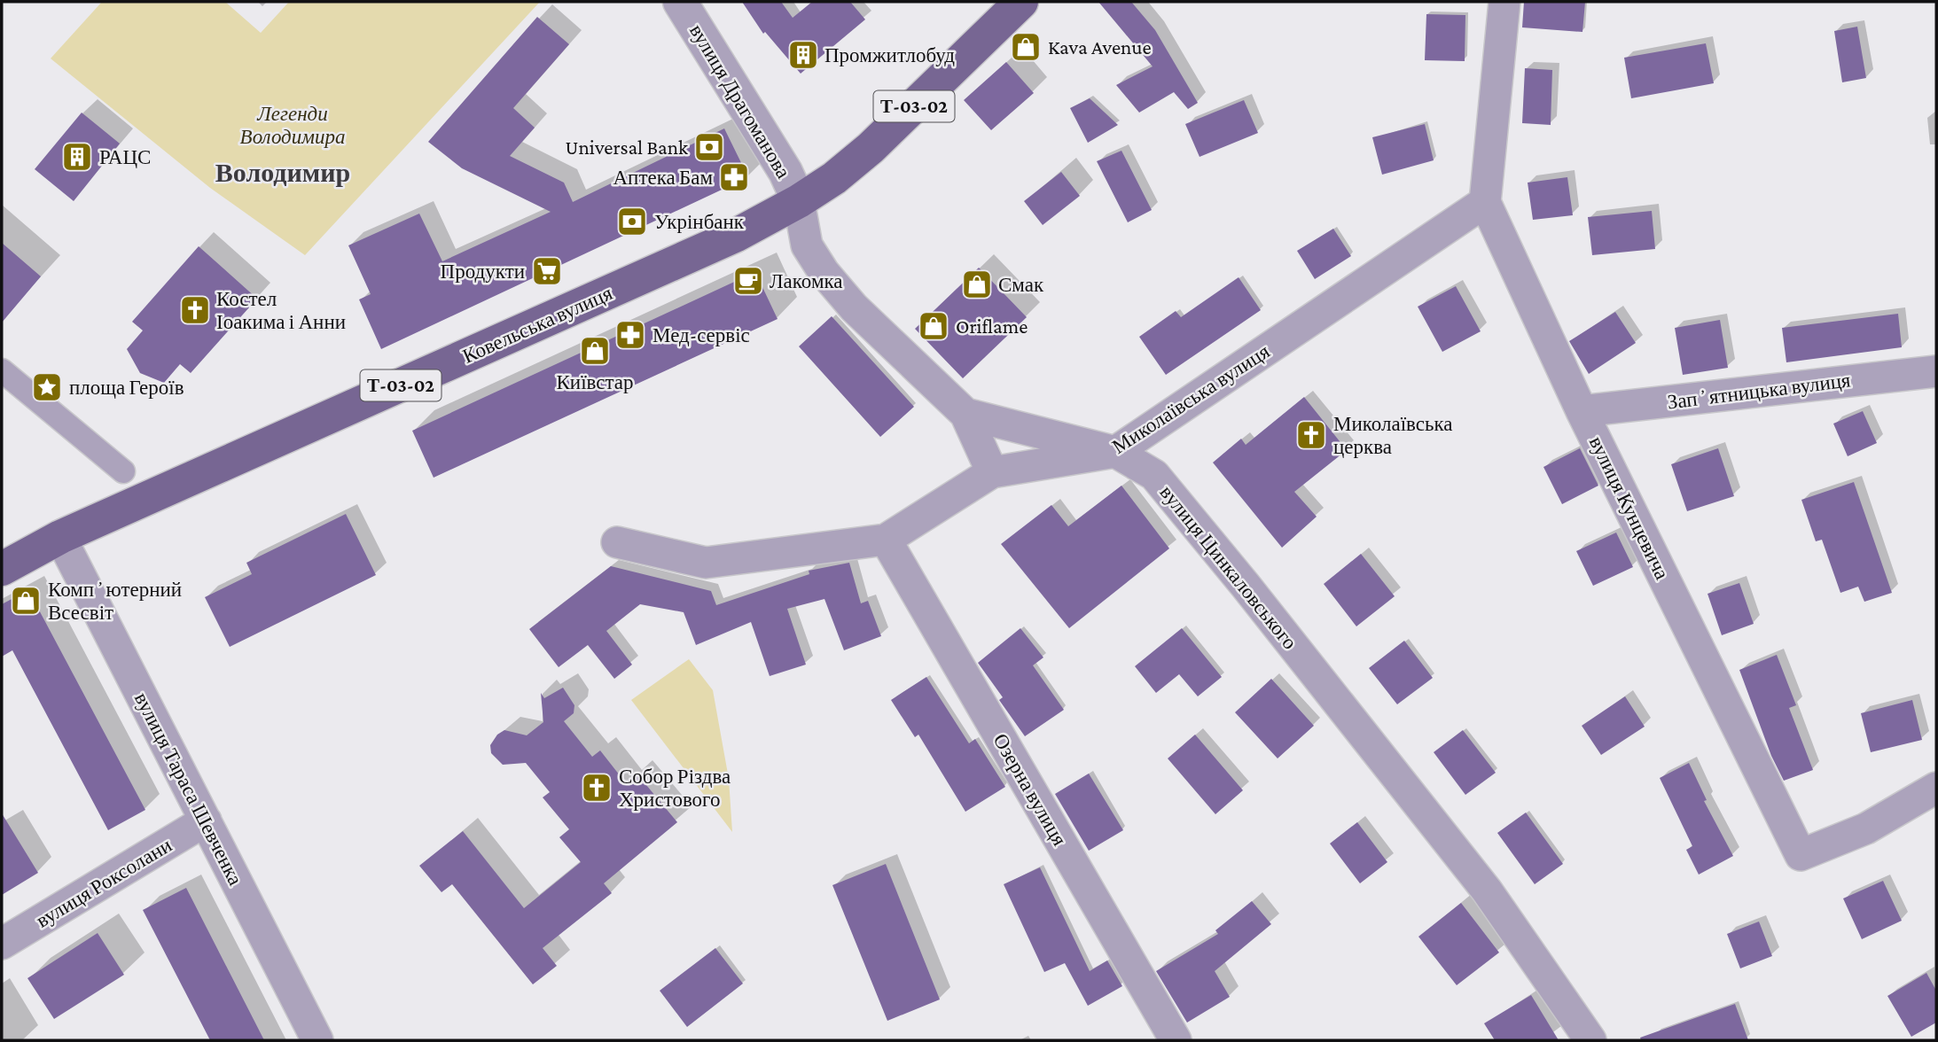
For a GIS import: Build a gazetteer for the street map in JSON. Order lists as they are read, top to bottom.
{
  "streets": {
    "main road": ["Т-03-02", "Ковельська вулиця"],
    "street": [
      "вулиця Драгоманова",
      "Запʼятницька вулиця",
      "Миколаївська вулиця",
      "вулиця Кунцевича",
      "вулиця Цинкаловського",
      "вулиця Тараса Шевченка",
      "Озерна вулиця",
      "вулиця Роксолани"
    ]
  },
  "crossings": [
    ["вулиця Драгоманова", "Ковельська вулиця"],
    ["вулиця Драгоманова", "вулиця Цинкаловського"],
    ["Ковельська вулиця", "вулиця Цинкаловського"],
    ["Ковельська вулиця", "вулиця Тараса Шевченка"],
    ["Запʼятницька вулиця", "вулиця Кунцевича"],
    ["Миколаївська вулиця", "вулиця Кунцевича"],
    ["Миколаївська вулиця", "вулиця Цинкаловського"],
    ["Миколаївська вулиця", "Озерна вулиця"],
    ["вулиця Тараса Шевченка", "вулиця Роксолани"]
  ],
  "districts": ["Володимир"],
  "parks": ["Легенди Володимира"],
  "places": {
    "shop": [
      "Kava Avenue",
      "Смак",
      "Oriflame",
      "Київстар",
      "Компʼютерний Всесвіт"
    ],
    "building": ["Промжитлобуд", "РАЦС"],
    "bank": ["Universal Bank", "Укрінбанк"],
    "pharmacy": ["Аптека Бам", "Мед-сервіс"],
    "supermarket": ["Продукти"],
    "cafe": ["Лакомка"],
    "church": ["Костел Іоакима і Анни", "Миколаївська церква", "Собор Різдва Христового"],
    "place": ["площа Героїв"]
  }
}
